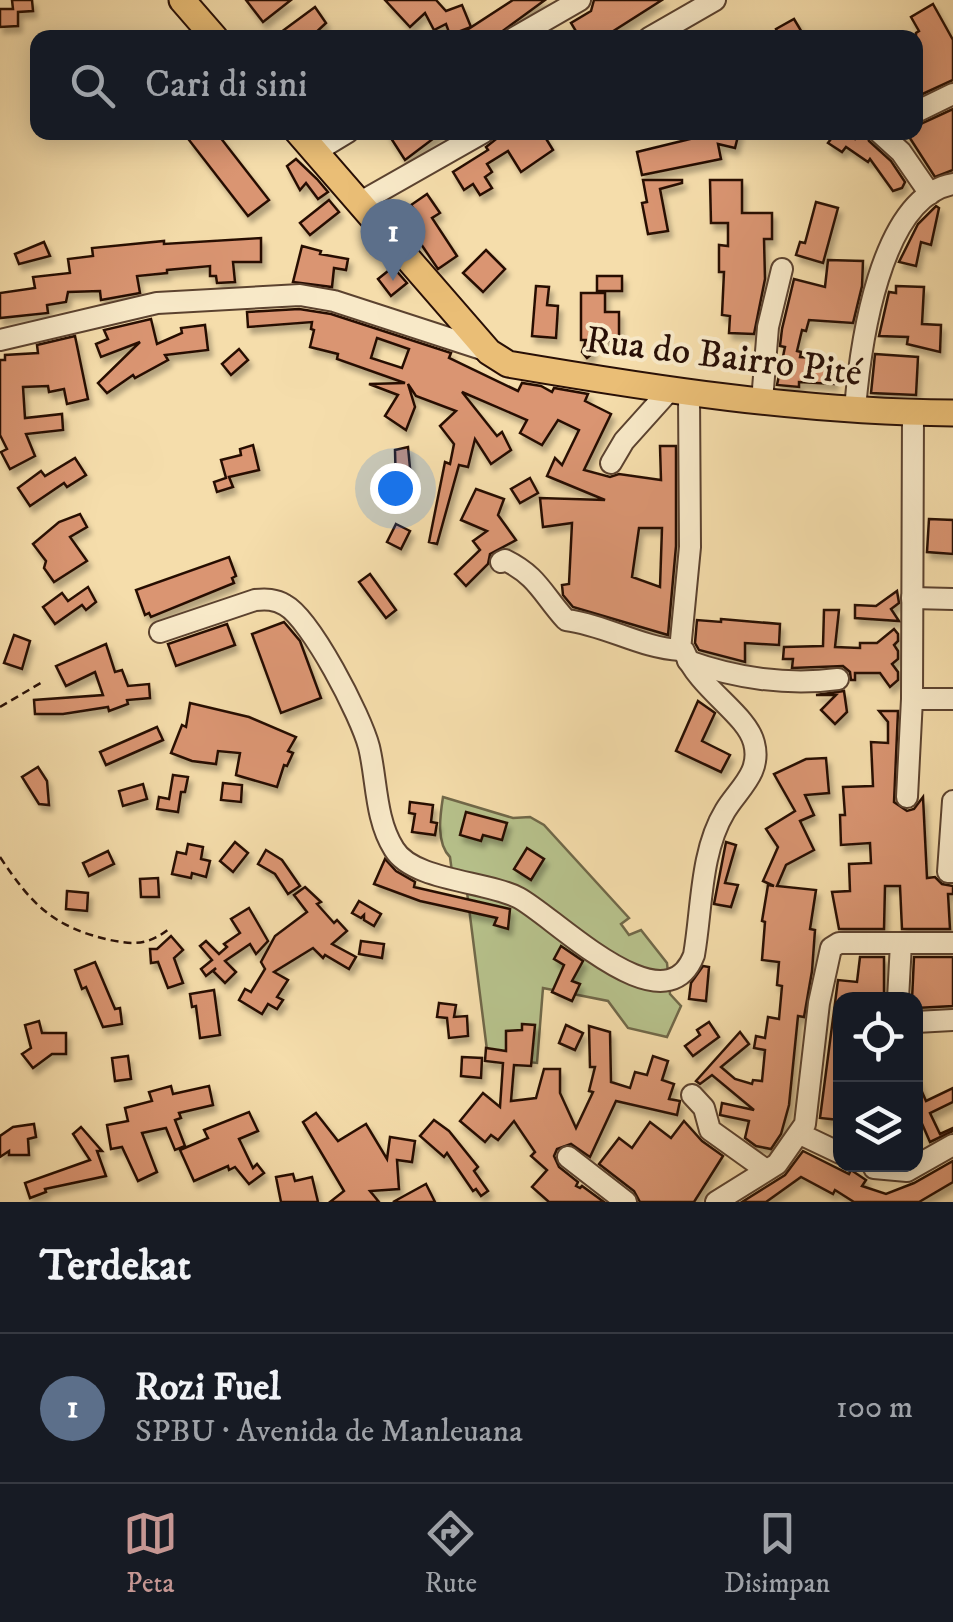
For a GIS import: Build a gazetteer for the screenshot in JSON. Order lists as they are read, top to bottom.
{
  "streets": {
    "main road": ["Rua do Bairro Pité"]
  },
  "page": {
    "search": "Cari di sini",
    "pins": "1",
    "heading": "Terdekat",
    "list": [
      {
        "mark": "1",
        "name": "Rozi Fuel",
        "note": "SPBU · Avenida de Manleuana",
        "value": "100 m"
      }
    ],
    "nav": ["Peta", "Rute", "Disimpan"]
  }
}
